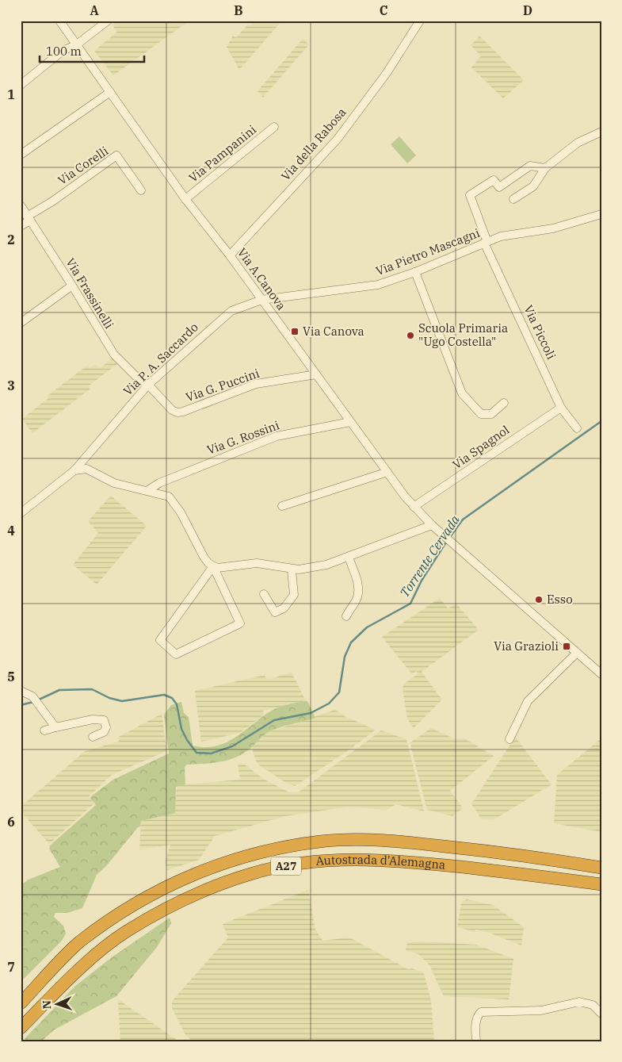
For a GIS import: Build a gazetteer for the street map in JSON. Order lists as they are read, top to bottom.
{
  "streets": {
    "highway": ["Autostrada d'Alemagna", "A27"],
    "street": [
      "Via della Rabosa",
      "Via Pampanini",
      "Via Corelli",
      "Via Pietro Mascagni",
      "Via A.Canova",
      "Via Frassinelli",
      "Via Piccoli",
      "Via P. A. Saccardo",
      "Via G. Puccini",
      "Via G. Rossini",
      "Via Spagnol"
    ]
  },
  "crossings": [
    ["Via della Rabosa", "Via A.Canova"],
    ["Via Pampanini", "Via A.Canova"],
    ["Via Corelli", "Via Frassinelli"],
    ["Via Pietro Mascagni", "Via A.Canova"],
    ["Via Pietro Mascagni", "Via Piccoli"],
    ["Via Pietro Mascagni", "Via P. A. Saccardo"],
    ["Via A.Canova", "Via P. A. Saccardo"],
    ["Via A.Canova", "Via G. Puccini"],
    ["Via A.Canova", "Via G. Rossini"],
    ["Via A.Canova", "Via Spagnol"],
    ["Via Frassinelli", "Via P. A. Saccardo"],
    ["Via Frassinelli", "Via G. Puccini"],
    ["Via Piccoli", "Via Spagnol"],
    ["Via P. A. Saccardo", "Via G. Puccini"]
  ],
  "water": ["Torrente Cervada"],
  "places": {
    "transit": ["Via Canova", "Via Grazioli"],
    "other": ["Scuola Primaria \"Ugo Costella\"", "Esso"]
  },
  "scale_bar": "100 m",
  "north": "left",
  "grid": {
    "columns": [
      "A",
      "B",
      "C",
      "D"
    ],
    "rows": [
      "1",
      "2",
      "3",
      "4",
      "5",
      "6",
      "7"
    ]
  }
}
